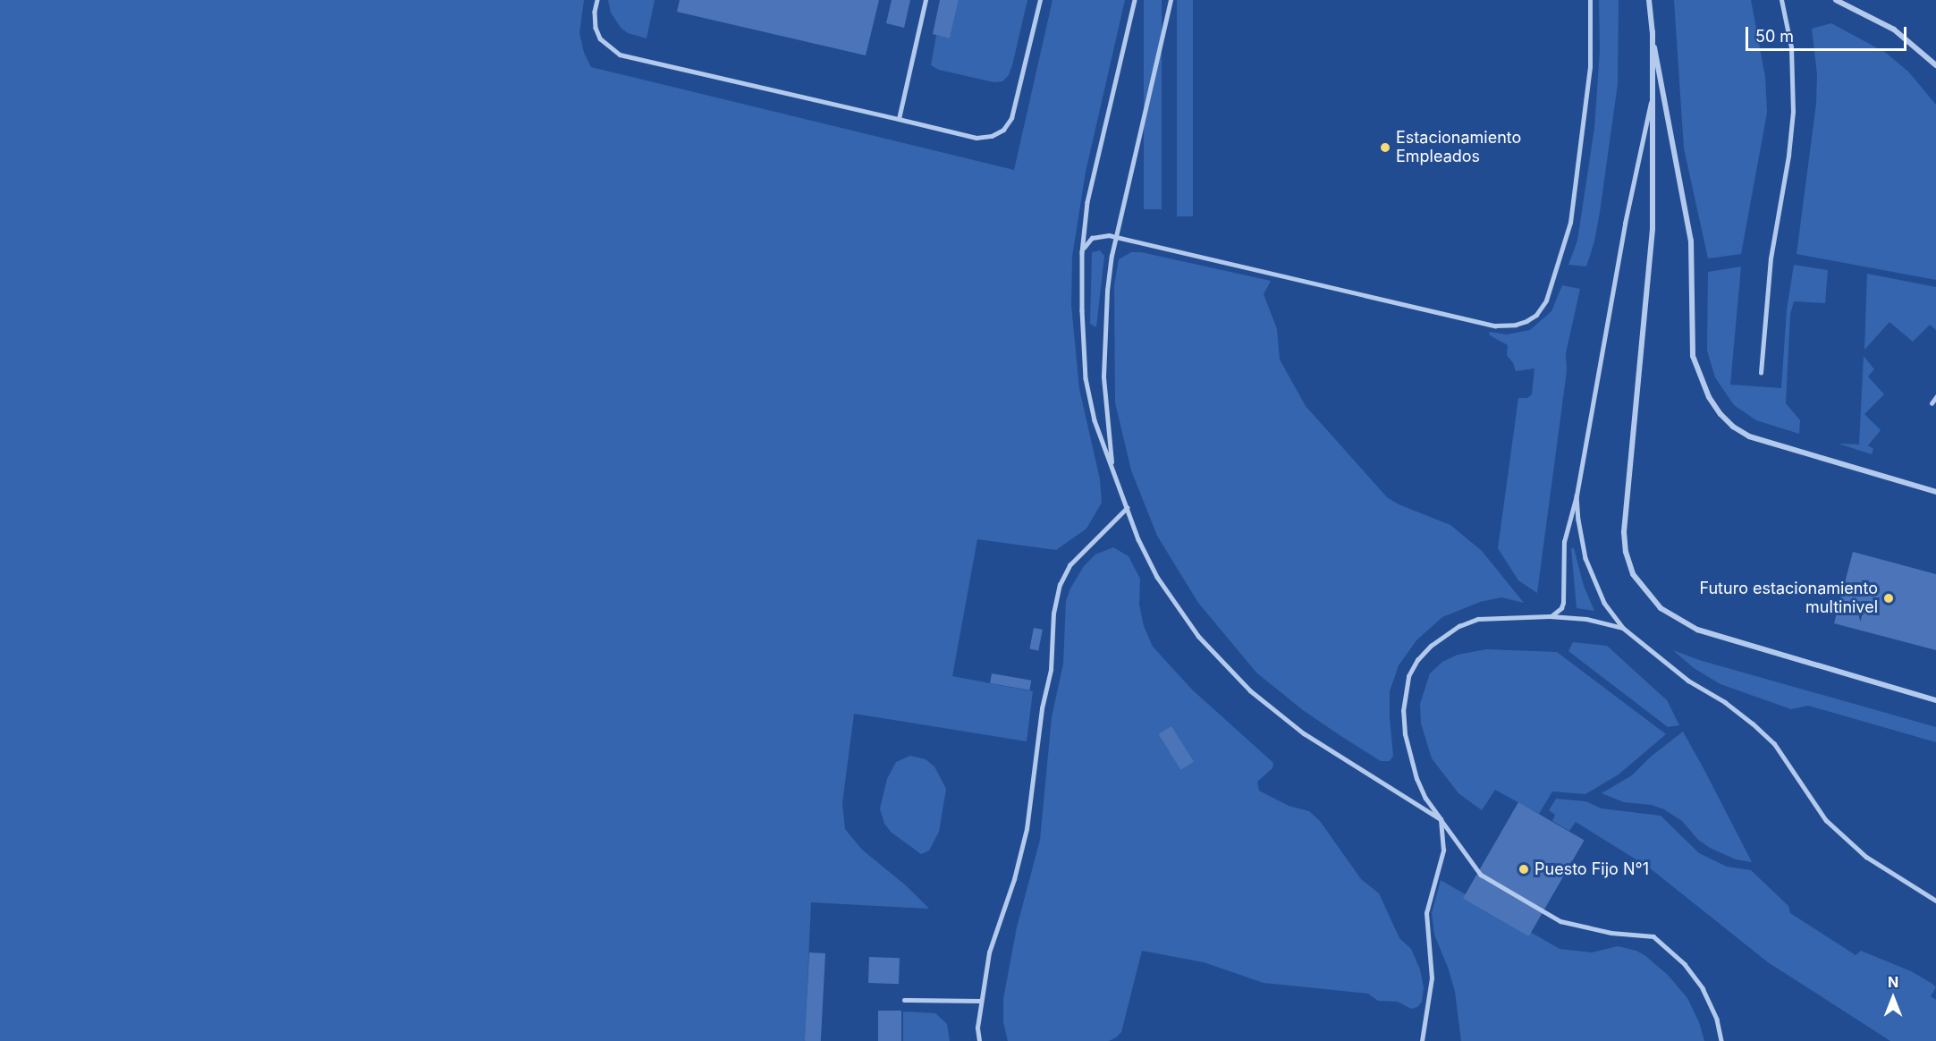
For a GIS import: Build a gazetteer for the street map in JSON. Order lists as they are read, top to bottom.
{
  "places": ["Estacionamiento Empleados", "Futuro estacionamiento multinivel", "Puesto Fijo N°1"],
  "scale_bar": "50 m",
  "north": "top"
}
